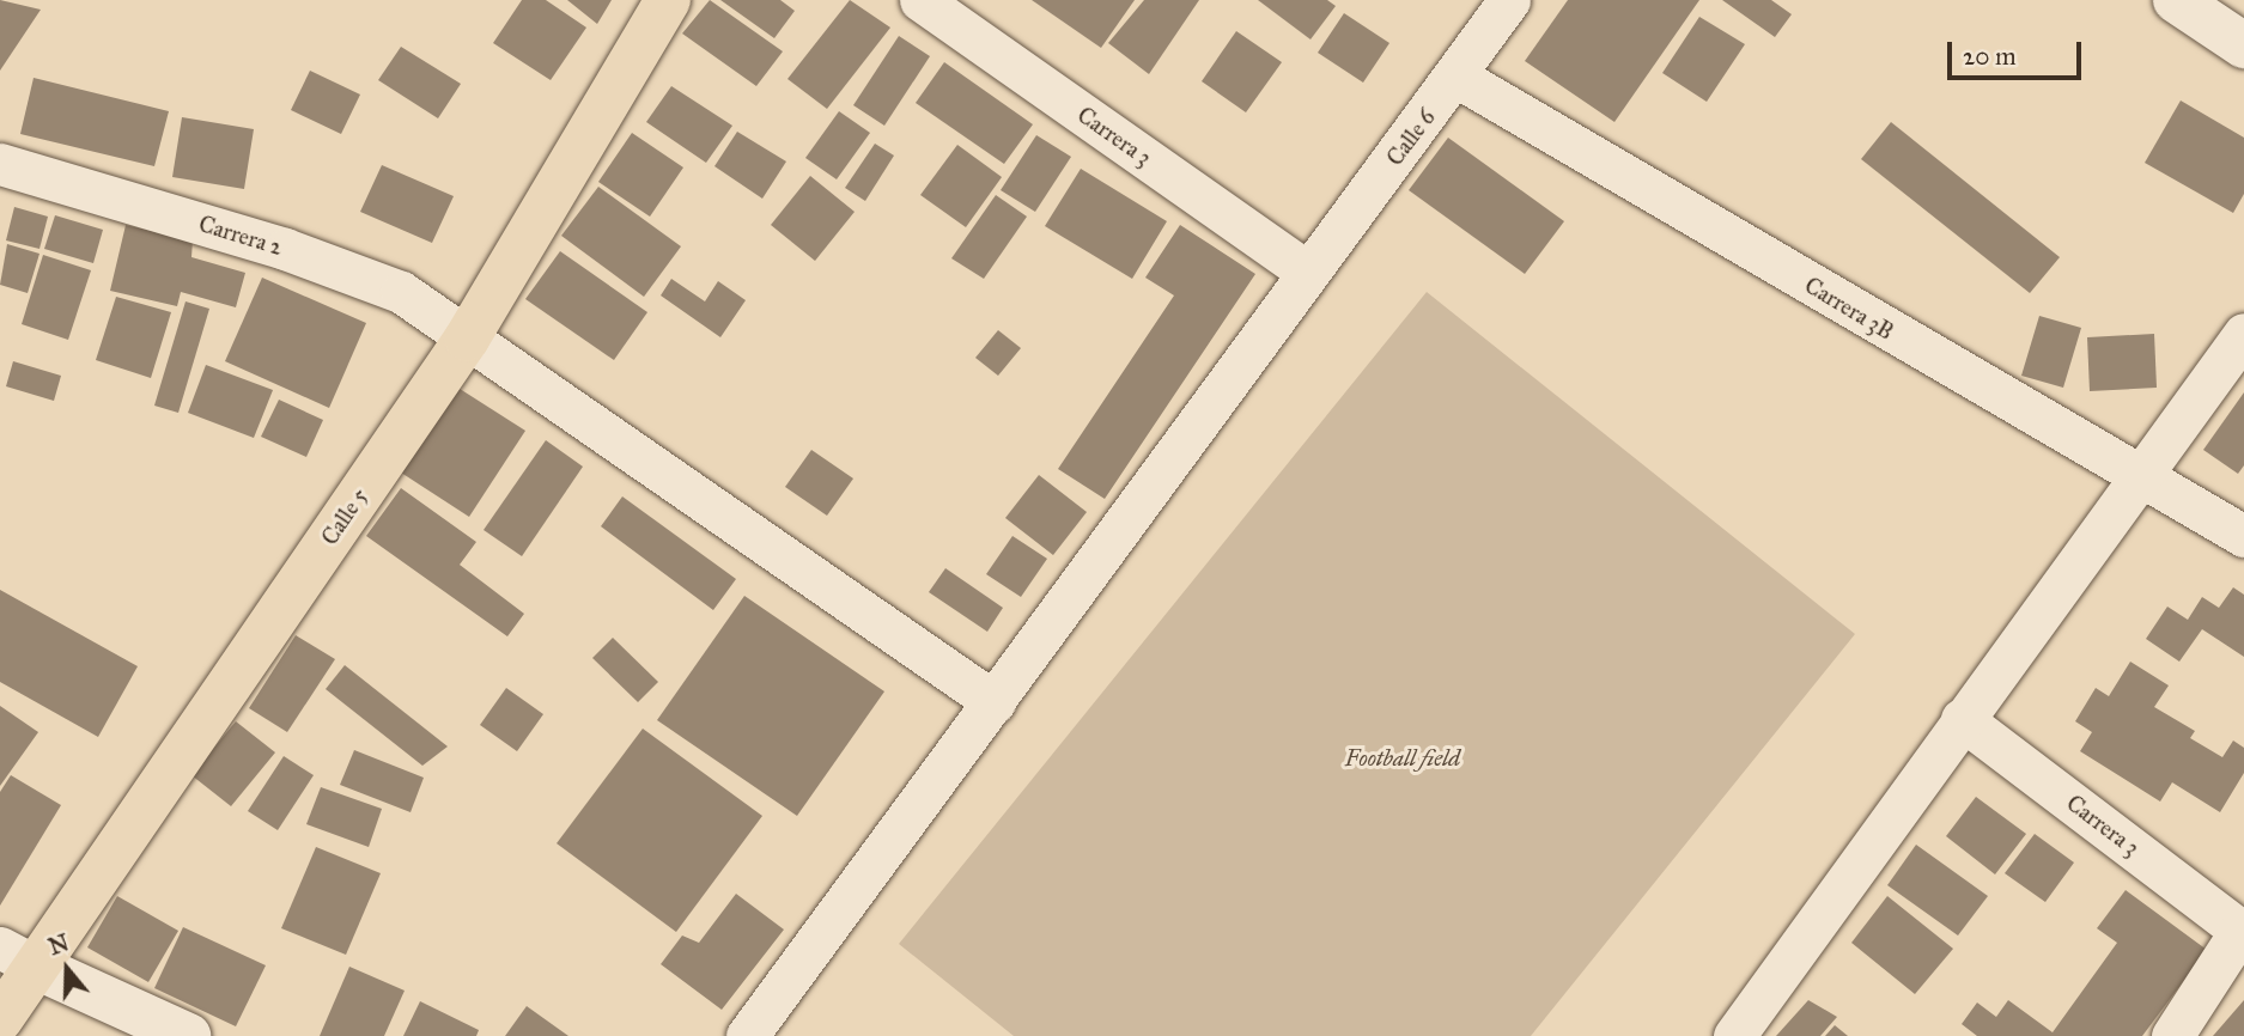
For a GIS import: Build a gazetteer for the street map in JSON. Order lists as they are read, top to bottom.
{
  "streets": {
    "main road": ["Calle 5"],
    "street": [
      "Carrera 3",
      "Calle 6",
      "Carrera 2",
      "Carrera 3B"
    ]
  },
  "crossings": [
    ["Carrera 3", "Calle 6"],
    ["Calle 6", "Carrera 2"],
    ["Calle 6", "Carrera 3B"],
    ["Carrera 2", "Calle 5"]
  ],
  "parks": ["Football field"],
  "scale_bar": "20 m",
  "north": "top"
}
